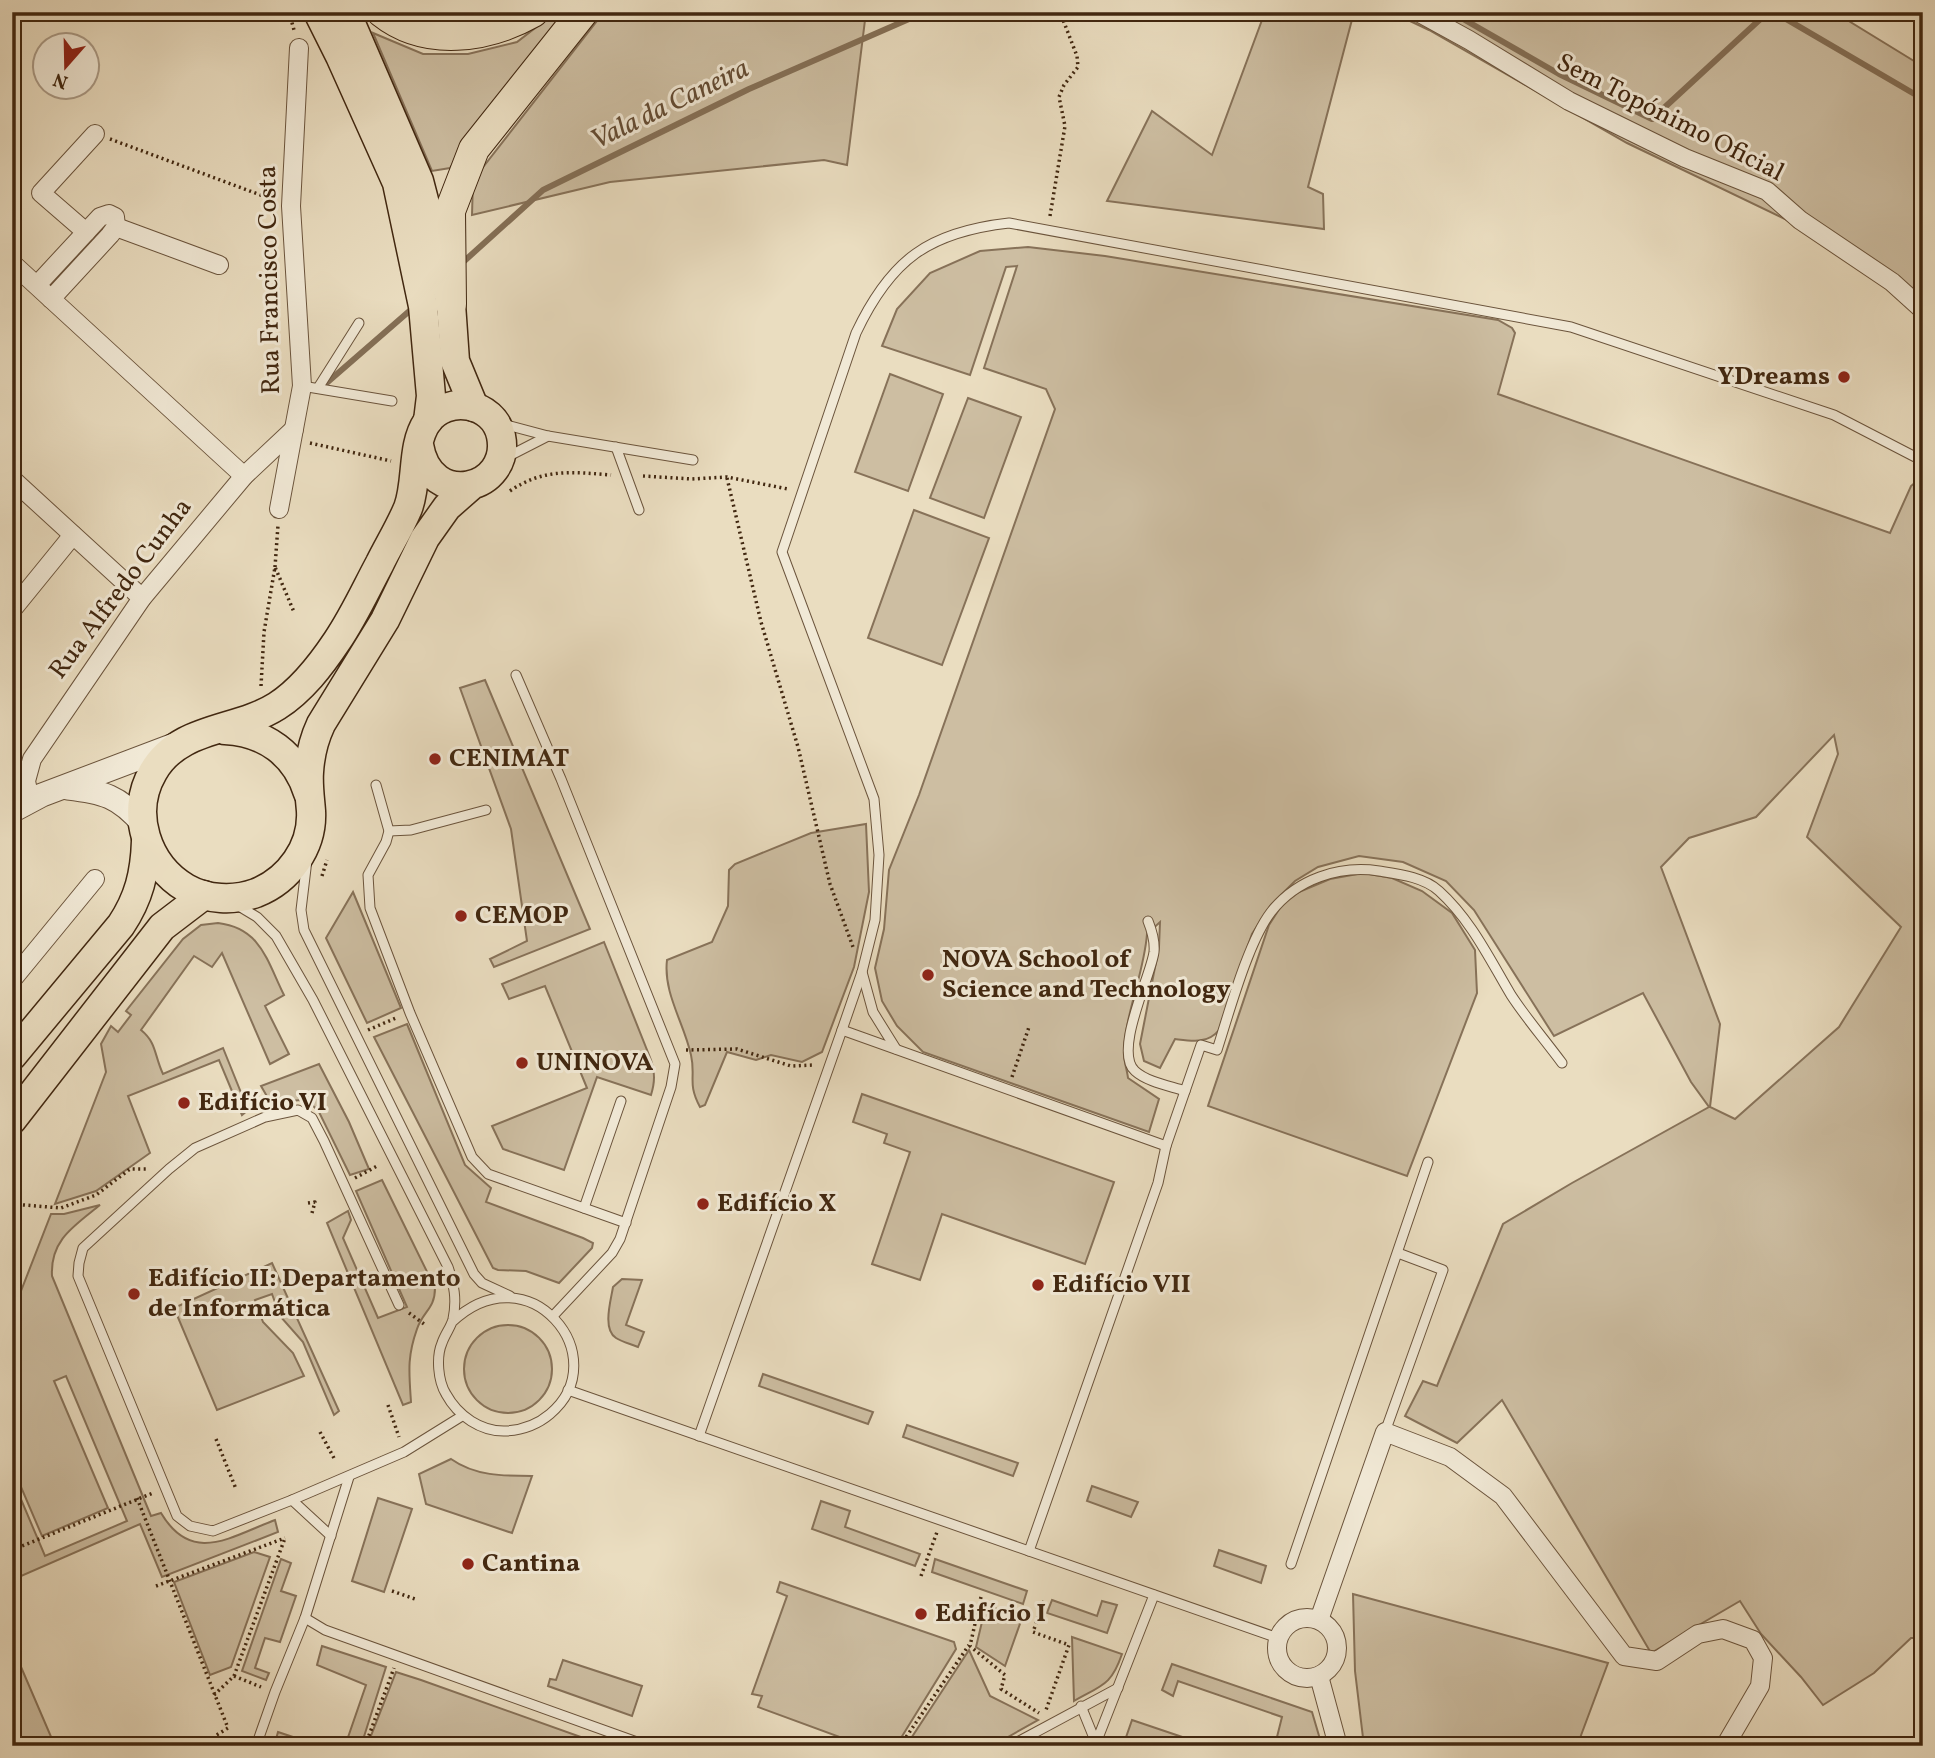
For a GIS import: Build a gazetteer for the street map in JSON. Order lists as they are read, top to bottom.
{
  "streets": {
    "street": ["Sem Topónimo Oficial", "Rua Francisco Costa", "Rua Alfredo Cunha"]
  },
  "crossings": [
    ["Rua Francisco Costa", "Rua Alfredo Cunha"]
  ],
  "water": ["Vala da Caneira"],
  "places": [
    "YDreams",
    "CENIMAT",
    "CEMOP",
    "NOVA School of Science and Technology",
    "UNINOVA",
    "Edifício VI",
    "Edifício X",
    "Edifício VII",
    "Edifício II: Departamento de Informática",
    "Cantina",
    "Edifício I"
  ],
  "north": "bottom"
}
